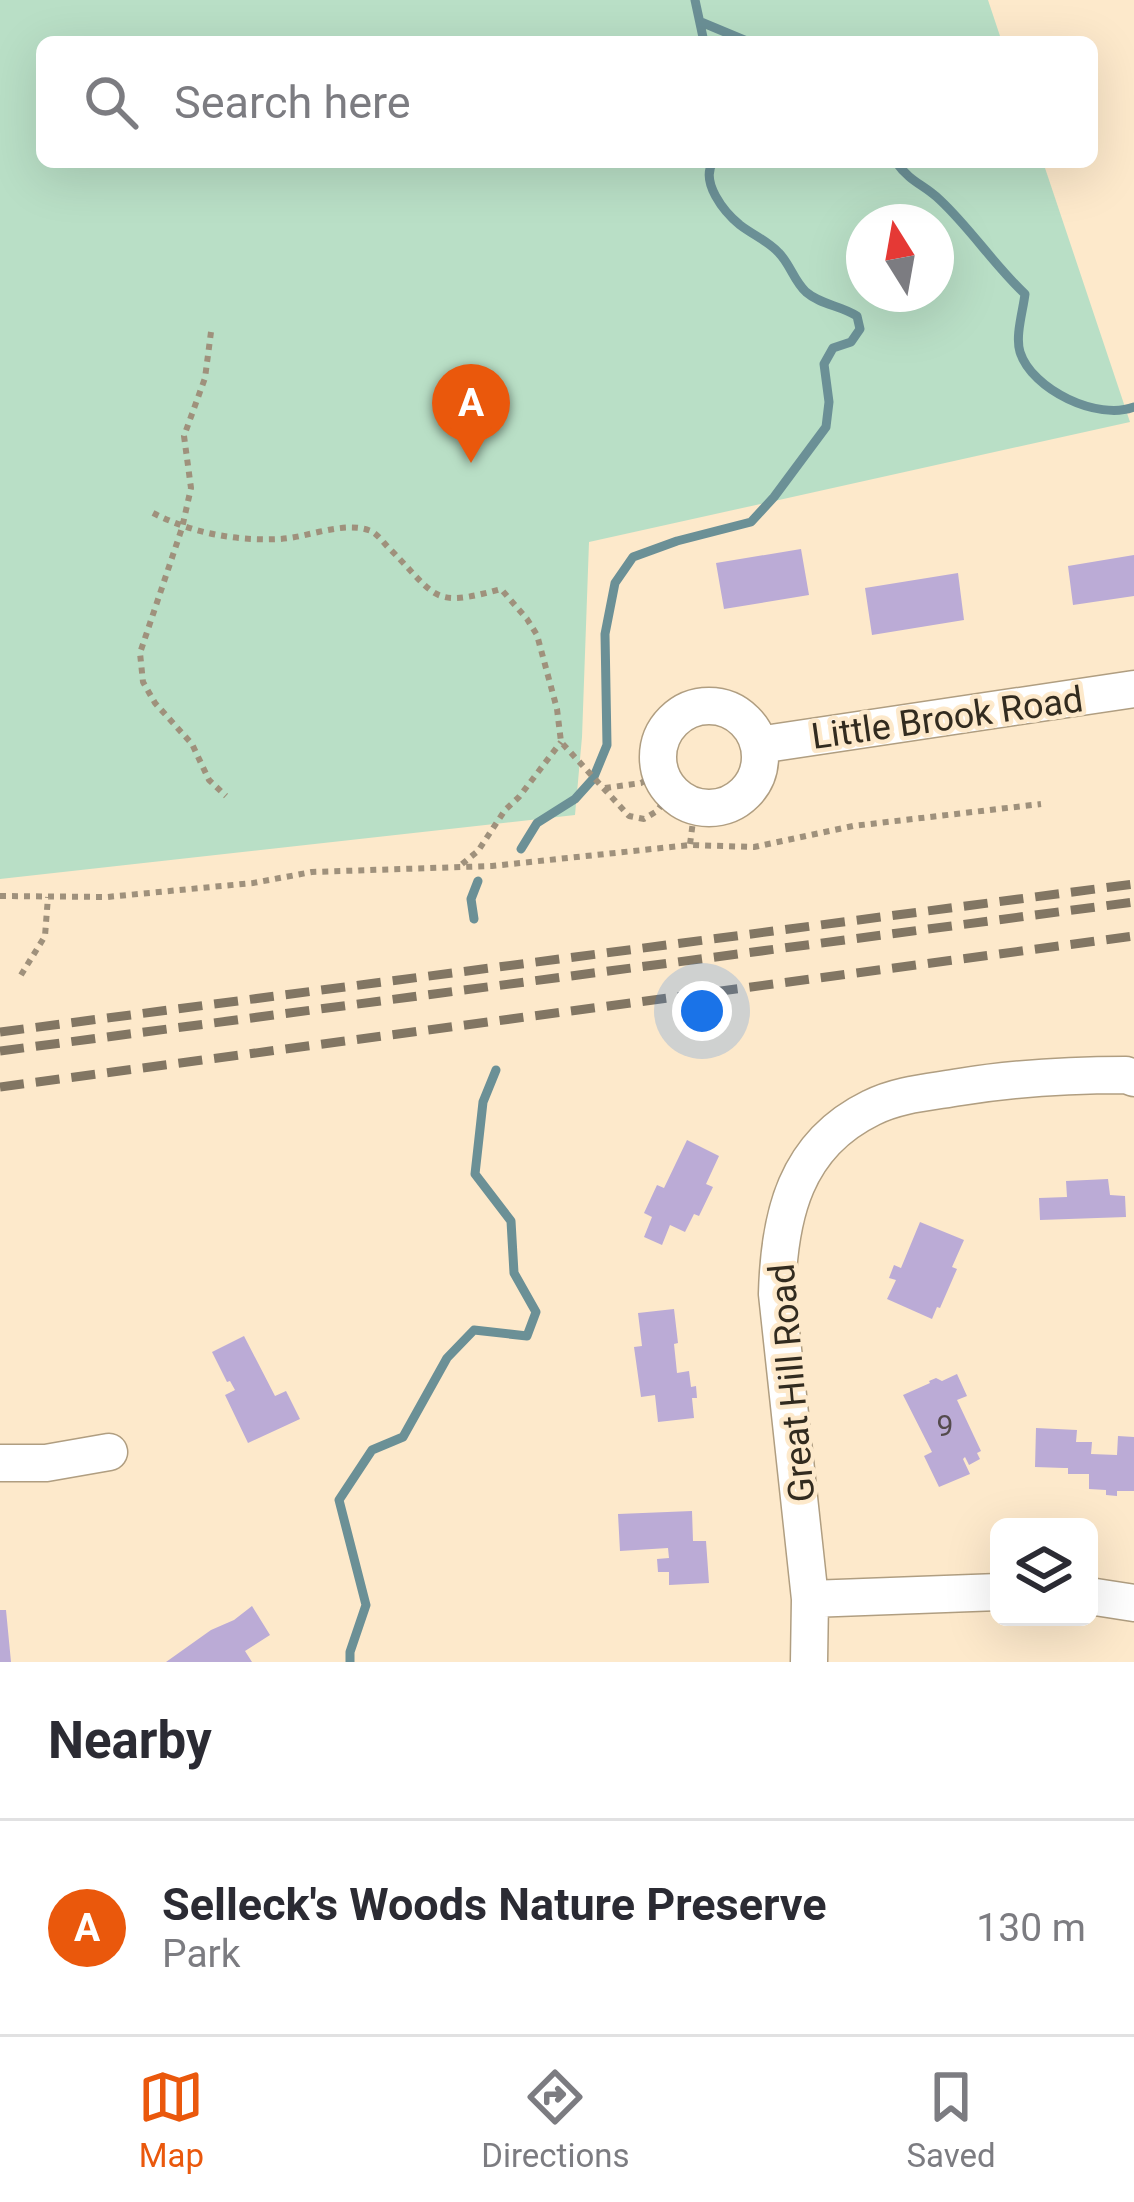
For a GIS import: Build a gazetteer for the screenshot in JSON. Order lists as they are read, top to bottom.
{
  "streets": {
    "street": ["Little Brook Road", "Great Hill Road"]
  },
  "house_numbers": ["9"],
  "north": "top",
  "page": {
    "search": "Search here",
    "pins": "A",
    "heading": "Nearby",
    "list": [
      {
        "mark": "A",
        "name": "Selleck's Woods Nature Preserve",
        "note": "Park",
        "value": "130 m"
      }
    ],
    "nav": ["Map", "Directions", "Saved"]
  }
}
